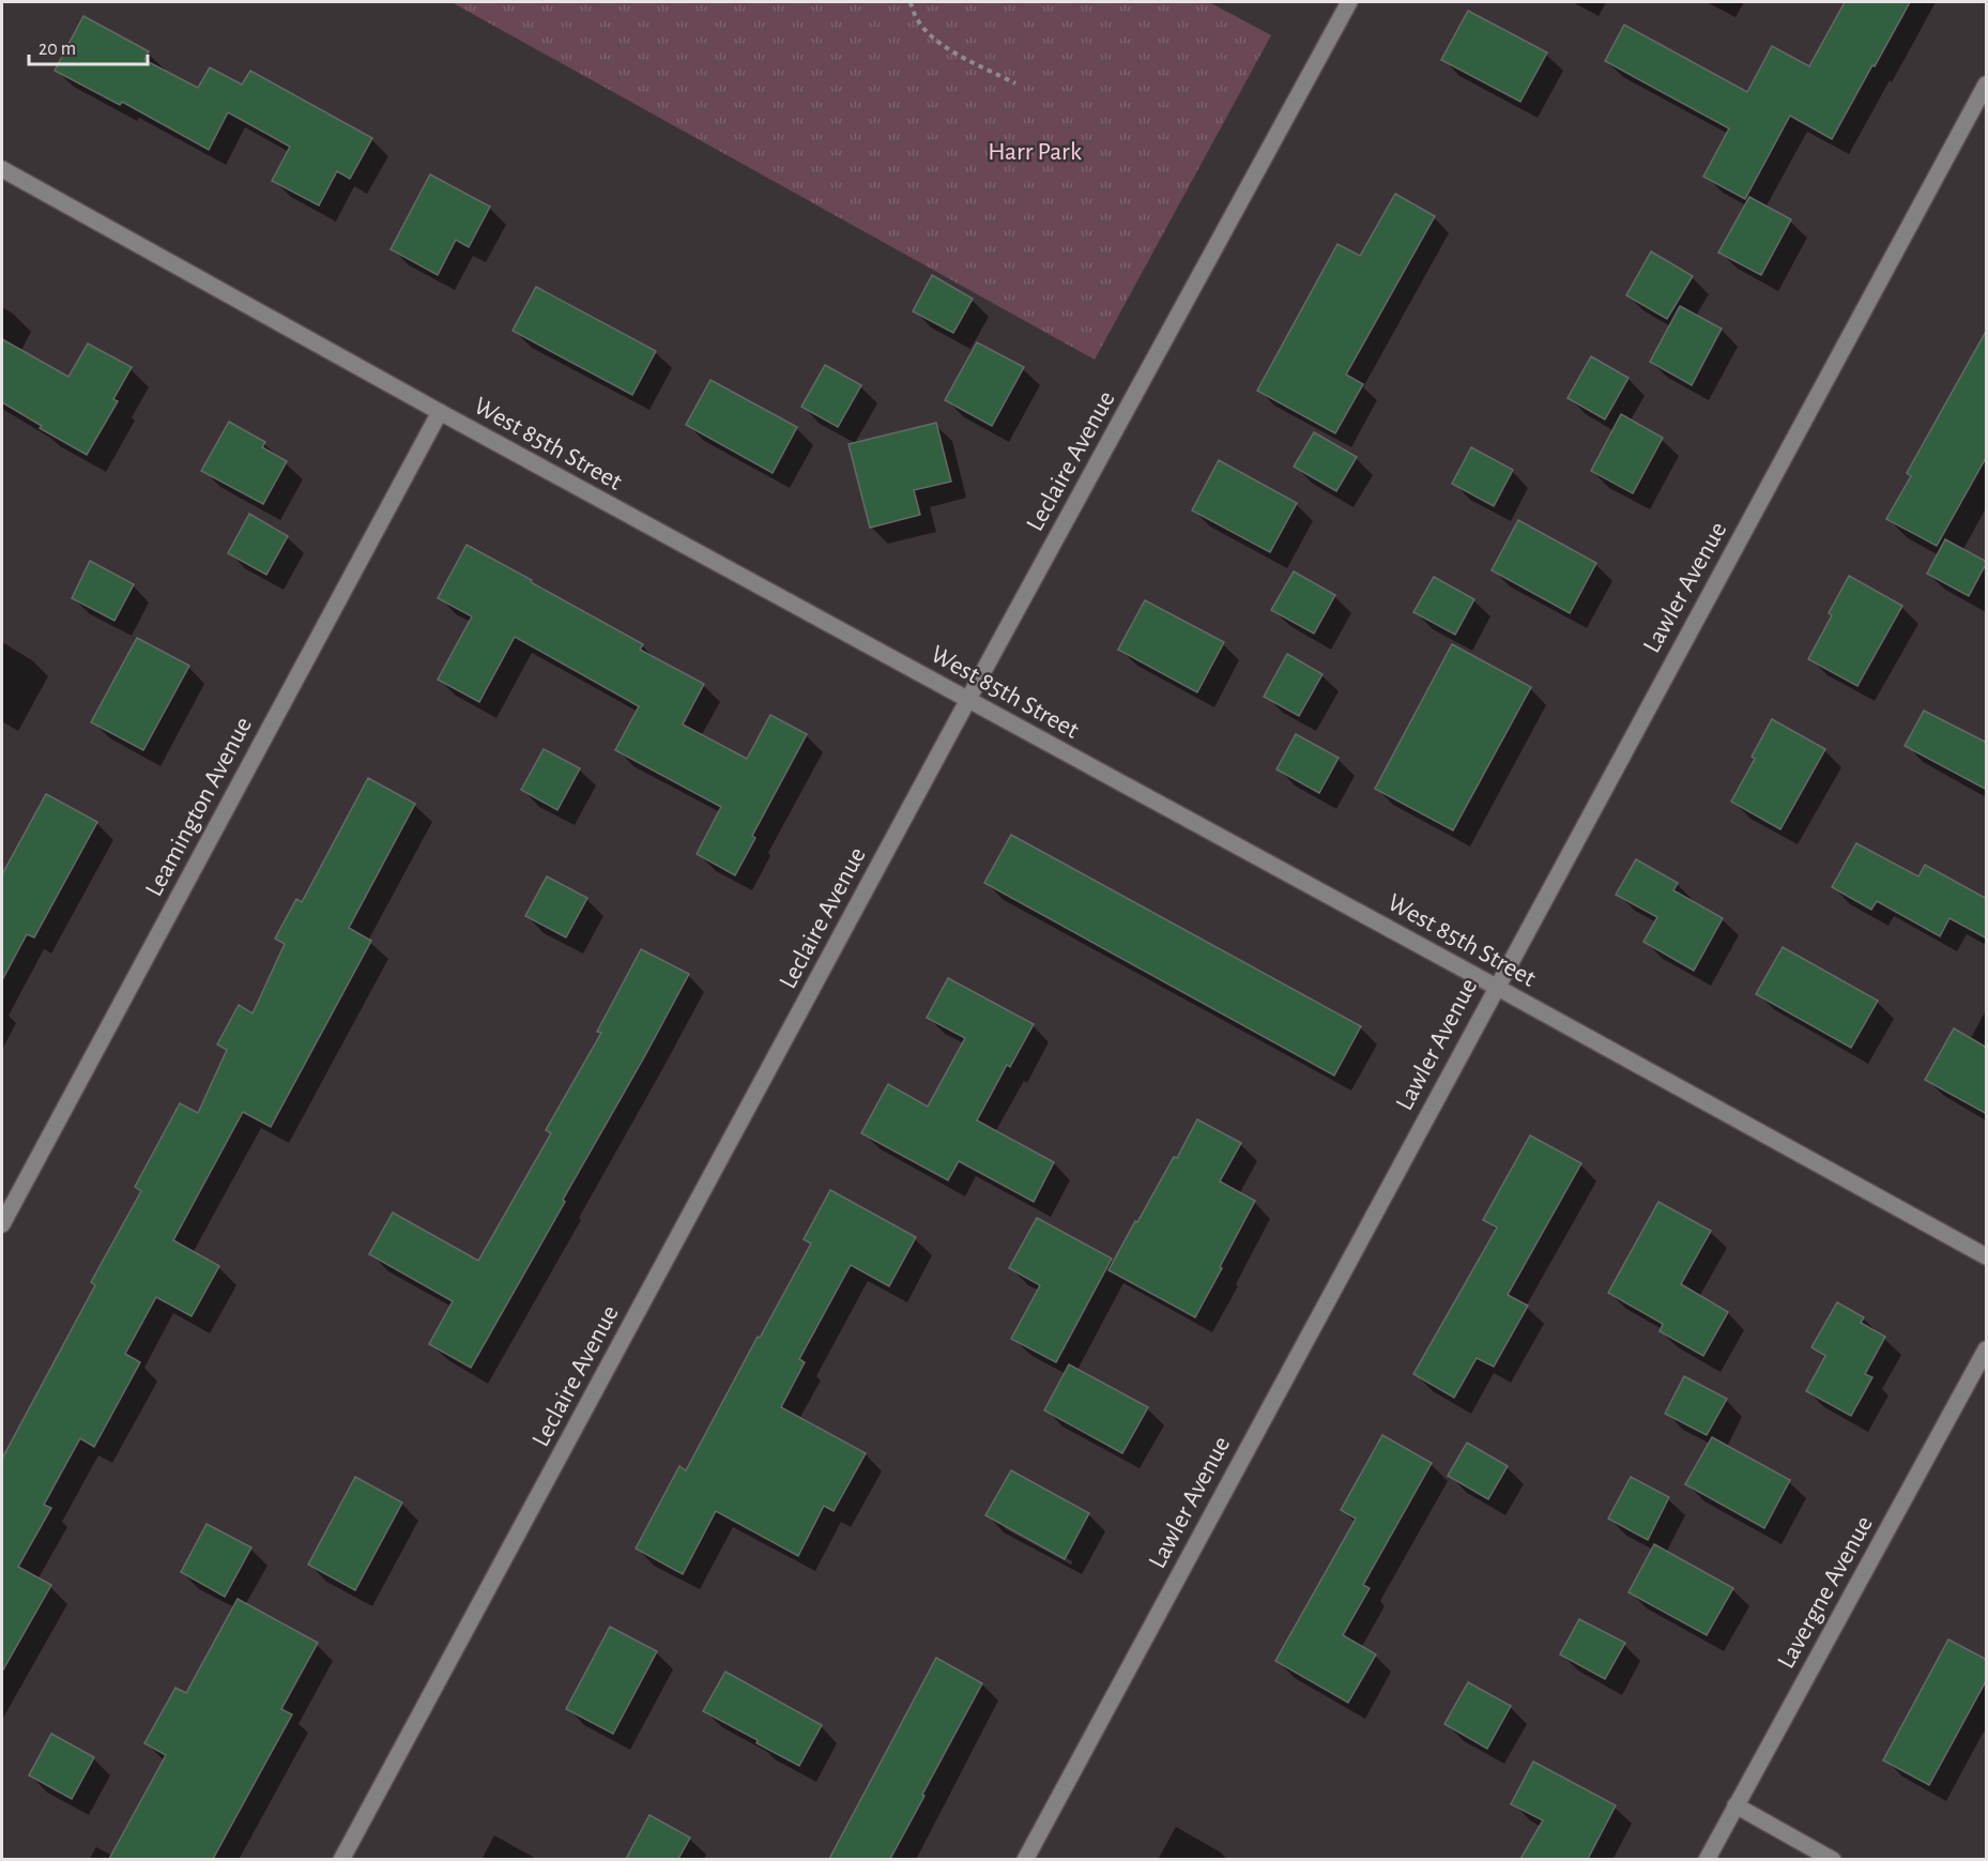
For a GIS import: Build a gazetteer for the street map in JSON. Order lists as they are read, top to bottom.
{
  "streets": {
    "street": [
      "West 85th Street",
      "Leclaire Avenue",
      "Lawler Avenue",
      "Leamington Avenue",
      "Lavergne Avenue"
    ]
  },
  "crossings": [
    ["West 85th Street", "Leclaire Avenue"],
    ["West 85th Street", "Lawler Avenue"],
    ["West 85th Street", "Leamington Avenue"]
  ],
  "parks": ["Harr Park"],
  "scale_bar": "20 m"
}
